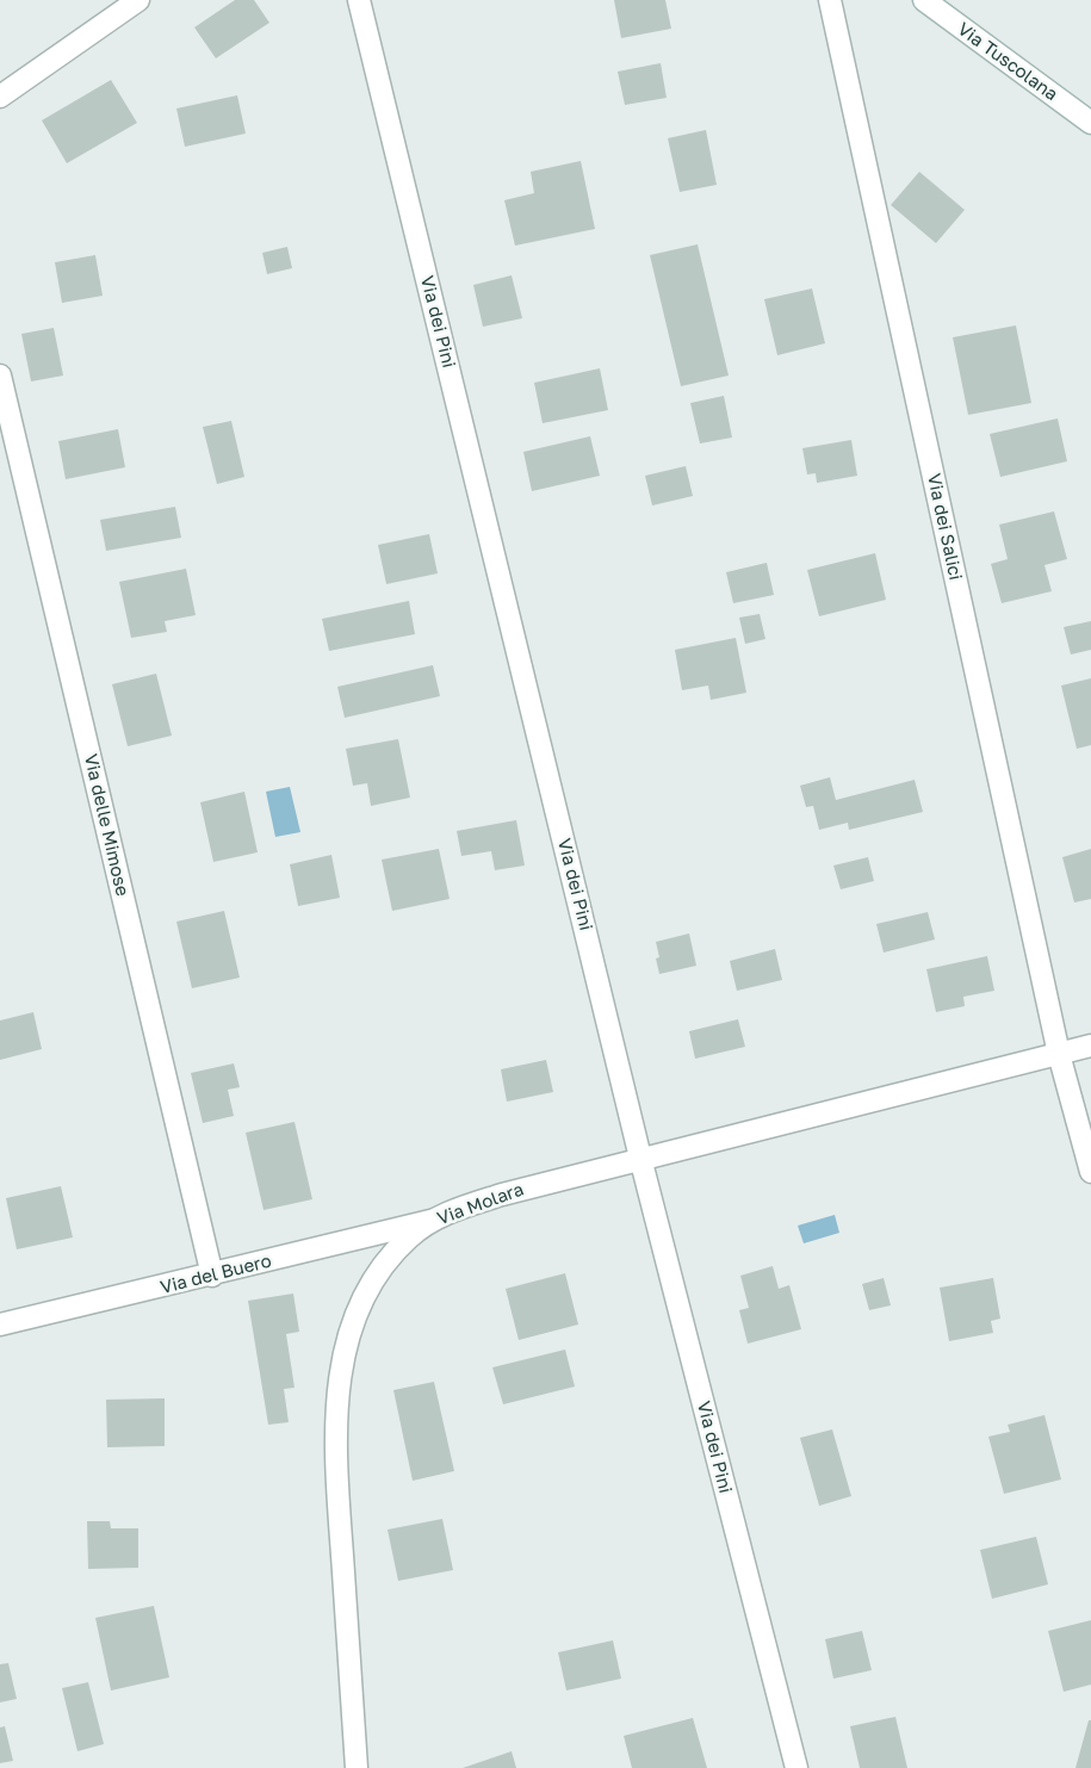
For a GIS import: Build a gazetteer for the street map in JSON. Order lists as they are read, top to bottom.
{
  "streets": {
    "street": [
      "Via Tuscolana",
      "Via dei Pini",
      "Via dei Salici",
      "Via delle Mimose",
      "Via Molara",
      "Via del Buero"
    ]
  },
  "crossings": [
    ["Via dei Pini", "Via Molara"],
    ["Via dei Salici", "Via Molara"],
    ["Via delle Mimose", "Via del Buero"],
    ["Via Molara", "Via del Buero"]
  ]
}
